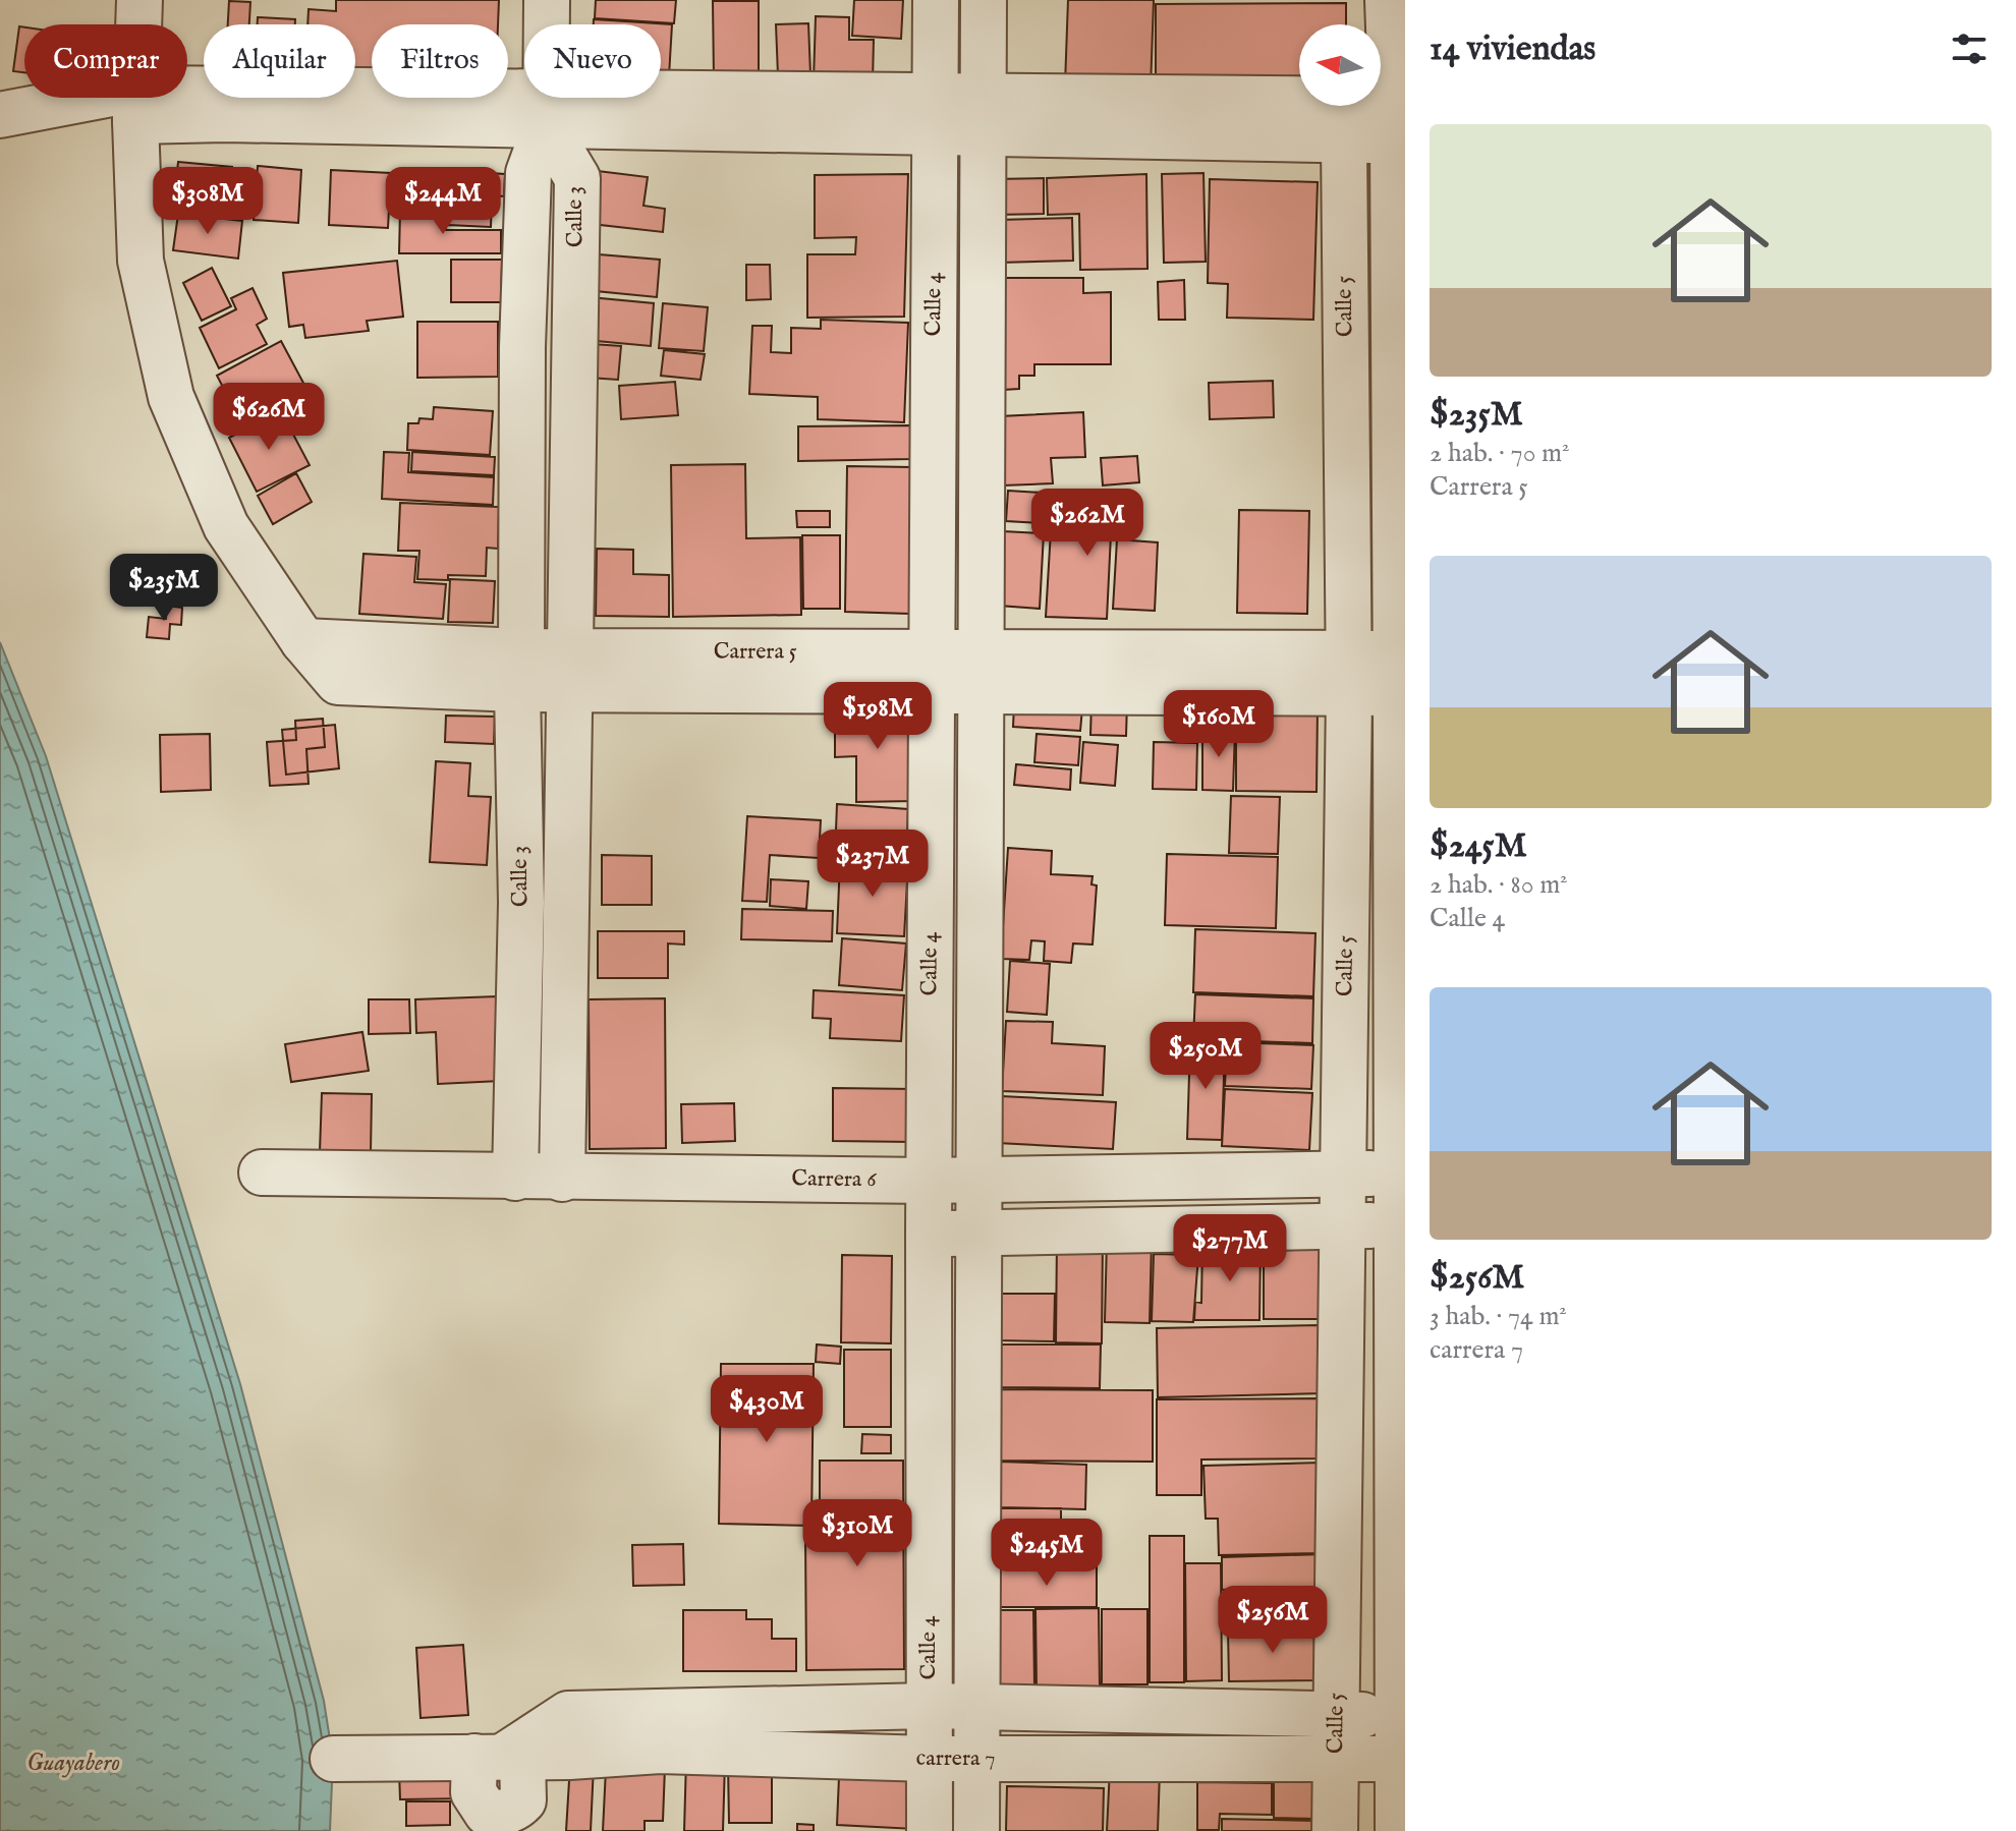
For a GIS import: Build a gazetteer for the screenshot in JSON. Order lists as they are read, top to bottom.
{
  "streets": {
    "street": [
      "Calle 3",
      "Calle 4",
      "Calle 5",
      "Carrera 5",
      "Carrera 6",
      "carrera 7"
    ]
  },
  "crossings": [
    ["Calle 3", "Carrera 5"],
    ["Calle 3", "Carrera 6"],
    ["Calle 4", "Carrera 5"],
    ["Calle 4", "Carrera 6"],
    ["Calle 4", "carrera 7"],
    ["Calle 5", "Carrera 5"],
    ["Calle 5", "Carrera 6"],
    ["Calle 5", "carrera 7"]
  ],
  "water": ["Guayabero"],
  "north": "left",
  "page": {
    "heading": "14 viviendas",
    "chip": [
      "Comprar",
      "Alquilar",
      "Filtros",
      "Nuevo"
    ],
    "list": [
      {
        "name": "$235M",
        "note": "2 hab. · 70 m² · Carrera 5"
      },
      {
        "name": "$245M",
        "note": "2 hab. · 80 m² · Calle 4"
      },
      {
        "name": "$256M",
        "note": "3 hab. · 74 m² · carrera 7"
      }
    ],
    "price": [
      "$308M",
      "$244M",
      "$626M",
      "$262M",
      "$235M",
      "$198M",
      "$160M",
      "$237M",
      "$250M",
      "$277M",
      "$430M",
      "$310M",
      "$245M",
      "$256M"
    ]
  }
}
